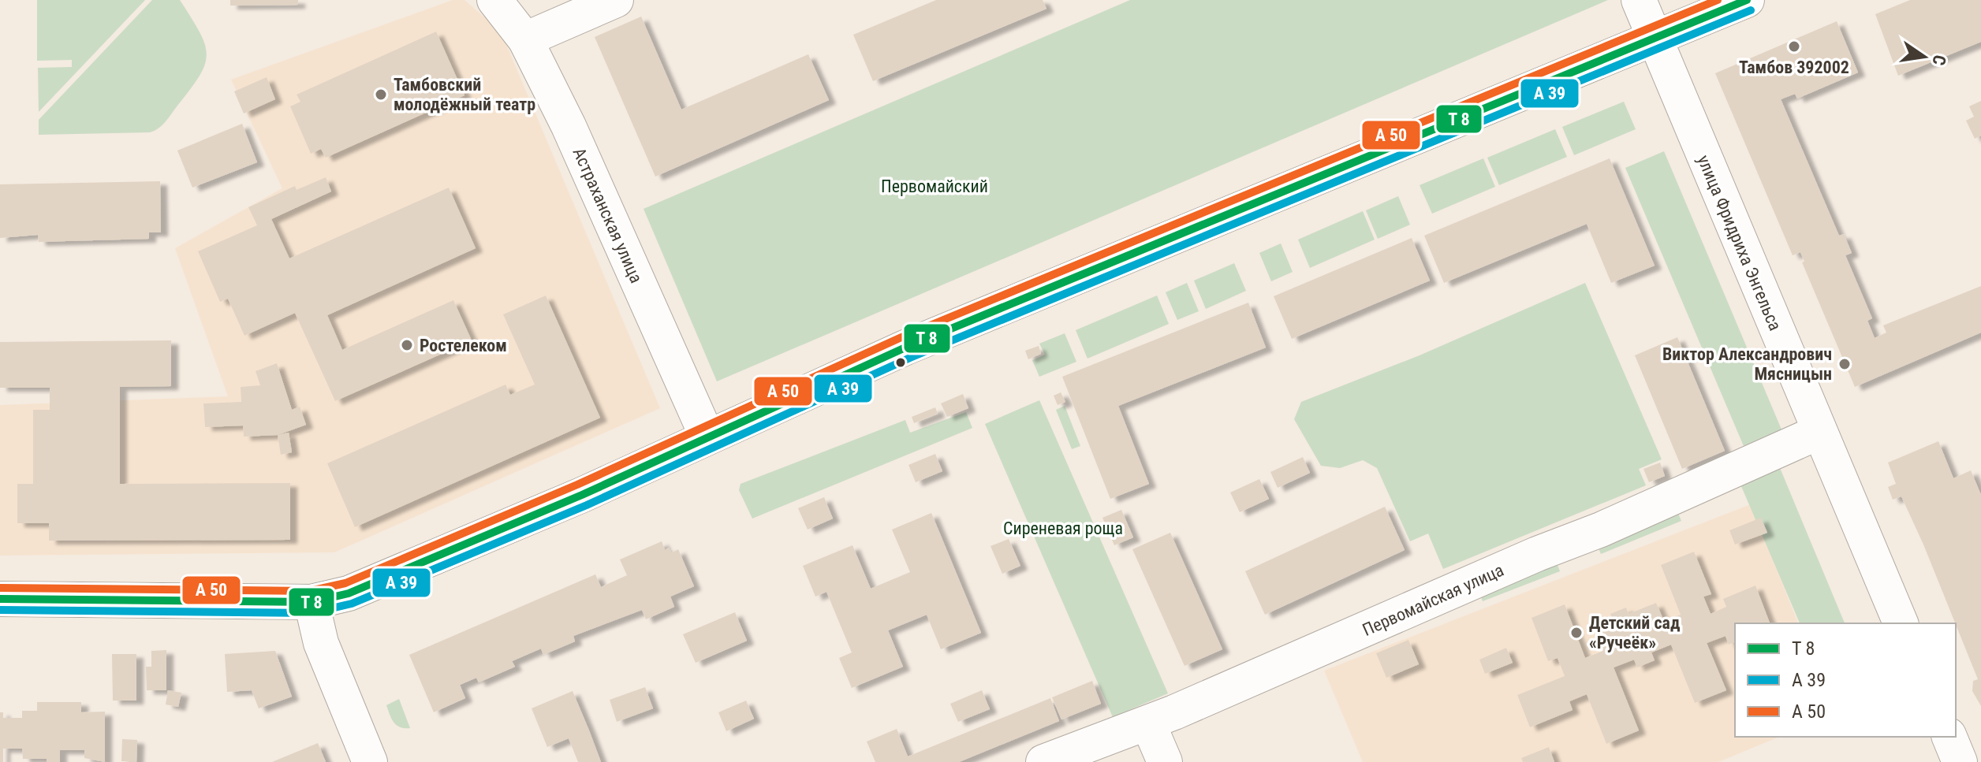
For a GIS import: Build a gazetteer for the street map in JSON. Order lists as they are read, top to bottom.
{
  "streets": {
    "main road": ["Астраханская улица", "улица Фридриха Энгельса", "Первомайская улица"]
  },
  "crossings": [
    ["улица Фридриха Энгельса", "Первомайская улица"]
  ],
  "parks": ["Первомайский", "Сиреневая роща"],
  "places": [
    "Тамбов 392002",
    "Тамбовский молодёжный театр",
    "Ростелеком",
    "Виктор Александрович Мясницын",
    "Детский сад «Ручеёк»"
  ],
  "legend": ["Т 8", "А 39", "А 50"],
  "north": "right"
}
